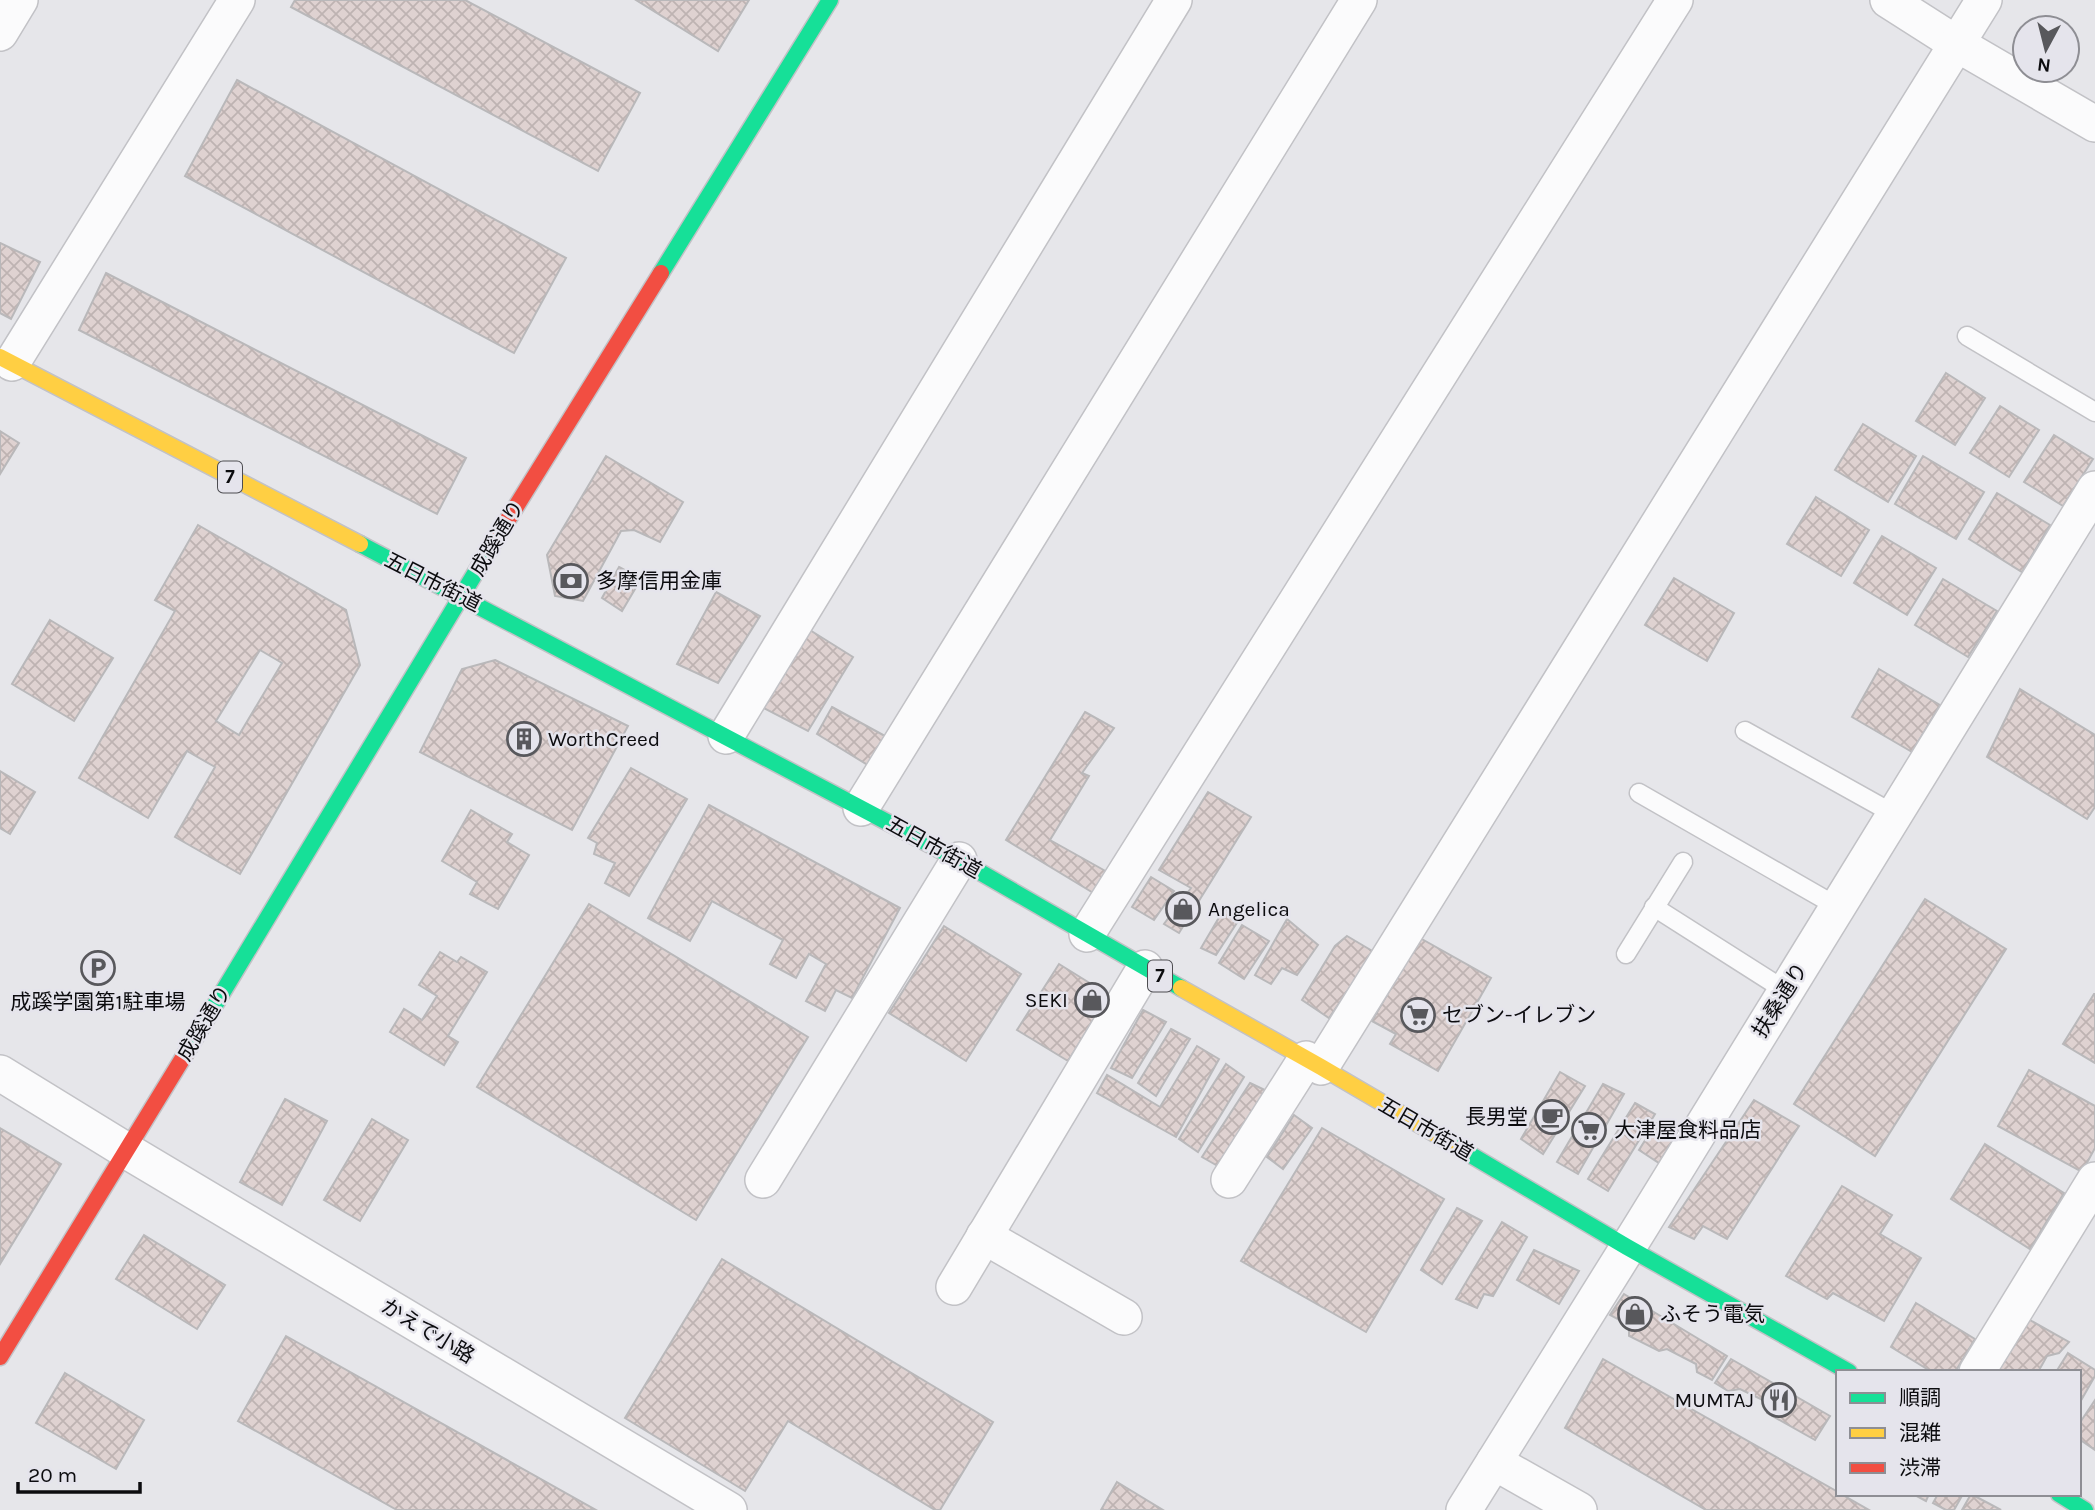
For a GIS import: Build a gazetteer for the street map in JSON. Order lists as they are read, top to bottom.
{
  "streets": {
    "main road": ["7", "成蹊通り", "五日市街道"],
    "street": ["扶桑通り", "かえで小路"]
  },
  "crossings": [
    ["成蹊通り", "五日市街道"],
    ["成蹊通り", "かえで小路"],
    ["五日市街道", "扶桑通り"]
  ],
  "places": {
    "bank": ["多摩信用金庫"],
    "building": ["WorthCreed"],
    "shop": ["Angelica", "SEKI", "ふそう電気"],
    "parking": ["成蹊学園第1駐車場"],
    "supermarket": ["セブン-イレブン", "大津屋食料品店"],
    "cafe": ["長男堂"],
    "restaurant": ["MUMTAJ"]
  },
  "legend": ["順調", "混雑", "渋滞"],
  "scale_bar": "20 m",
  "north": "bottom"
}
